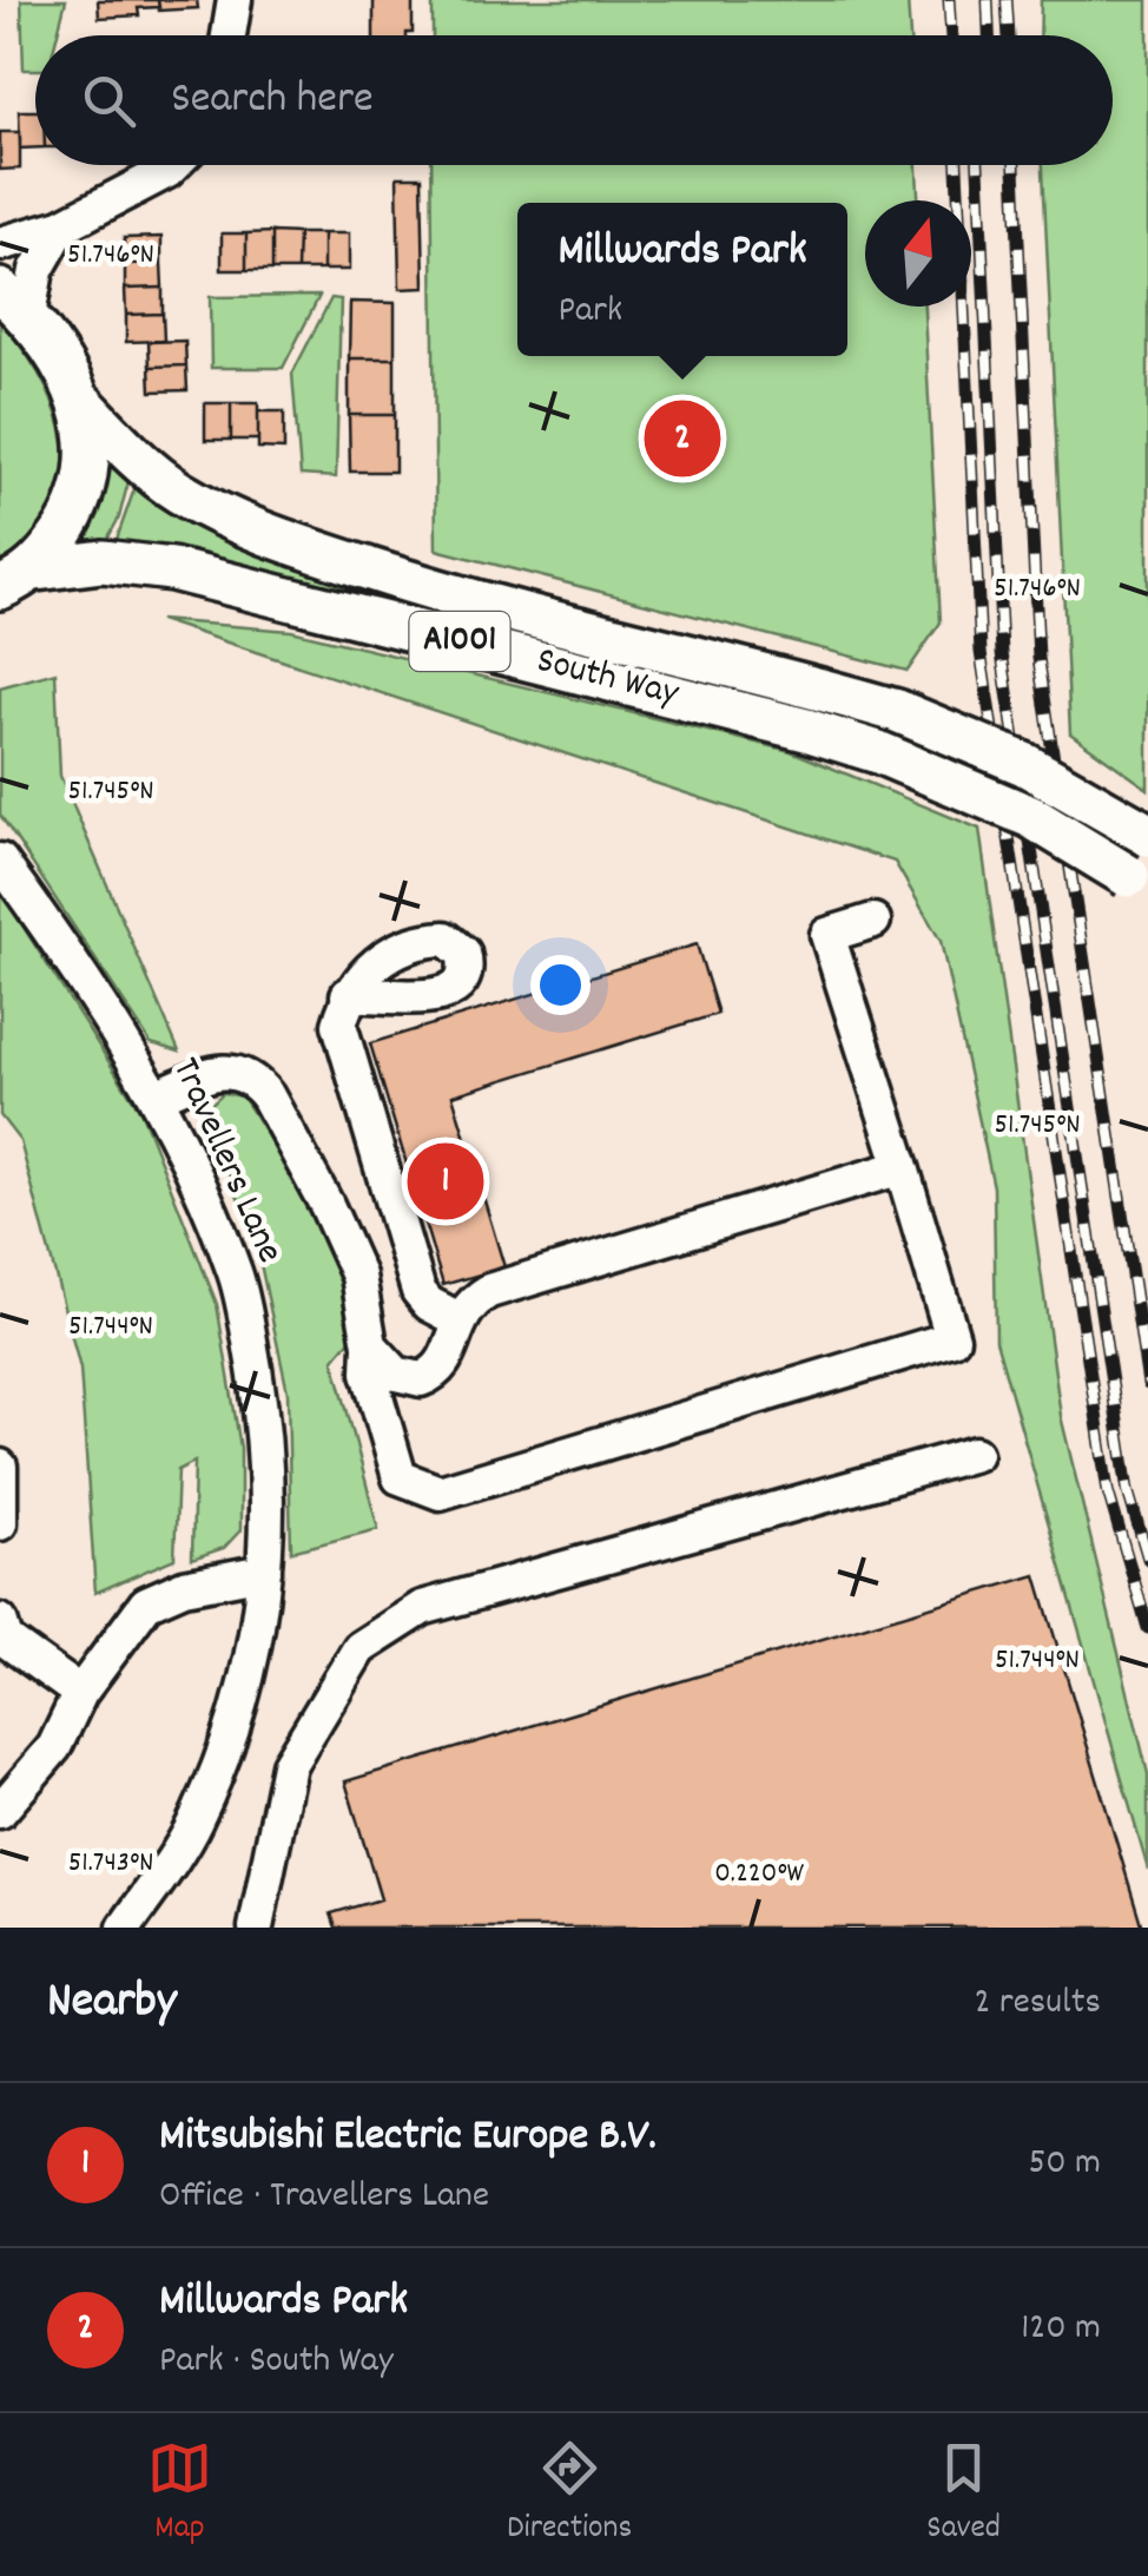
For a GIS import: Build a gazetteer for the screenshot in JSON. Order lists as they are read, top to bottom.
{
  "streets": {
    "main road": ["A1001", "South Way"],
    "street": ["Travellers Lane"]
  },
  "north": "top",
  "page": {
    "search": "Search here",
    "popup": ["Millwards Park", "Park"],
    "pins": ["2", "1"],
    "heading": ["Nearby", "2 results"],
    "list": [
      {
        "mark": "1",
        "name": "Mitsubishi Electric Europe B.V.",
        "note": "Office · Travellers Lane",
        "value": "50 m"
      },
      {
        "mark": "2",
        "name": "Millwards Park",
        "note": "Park · South Way",
        "value": "120 m"
      }
    ],
    "nav": ["Map", "Directions", "Saved"]
  },
  "coordinates": [
    "51.746°N",
    "51.745°N",
    "51.744°N",
    "51.743°N",
    "0.220°W"
  ]
}
